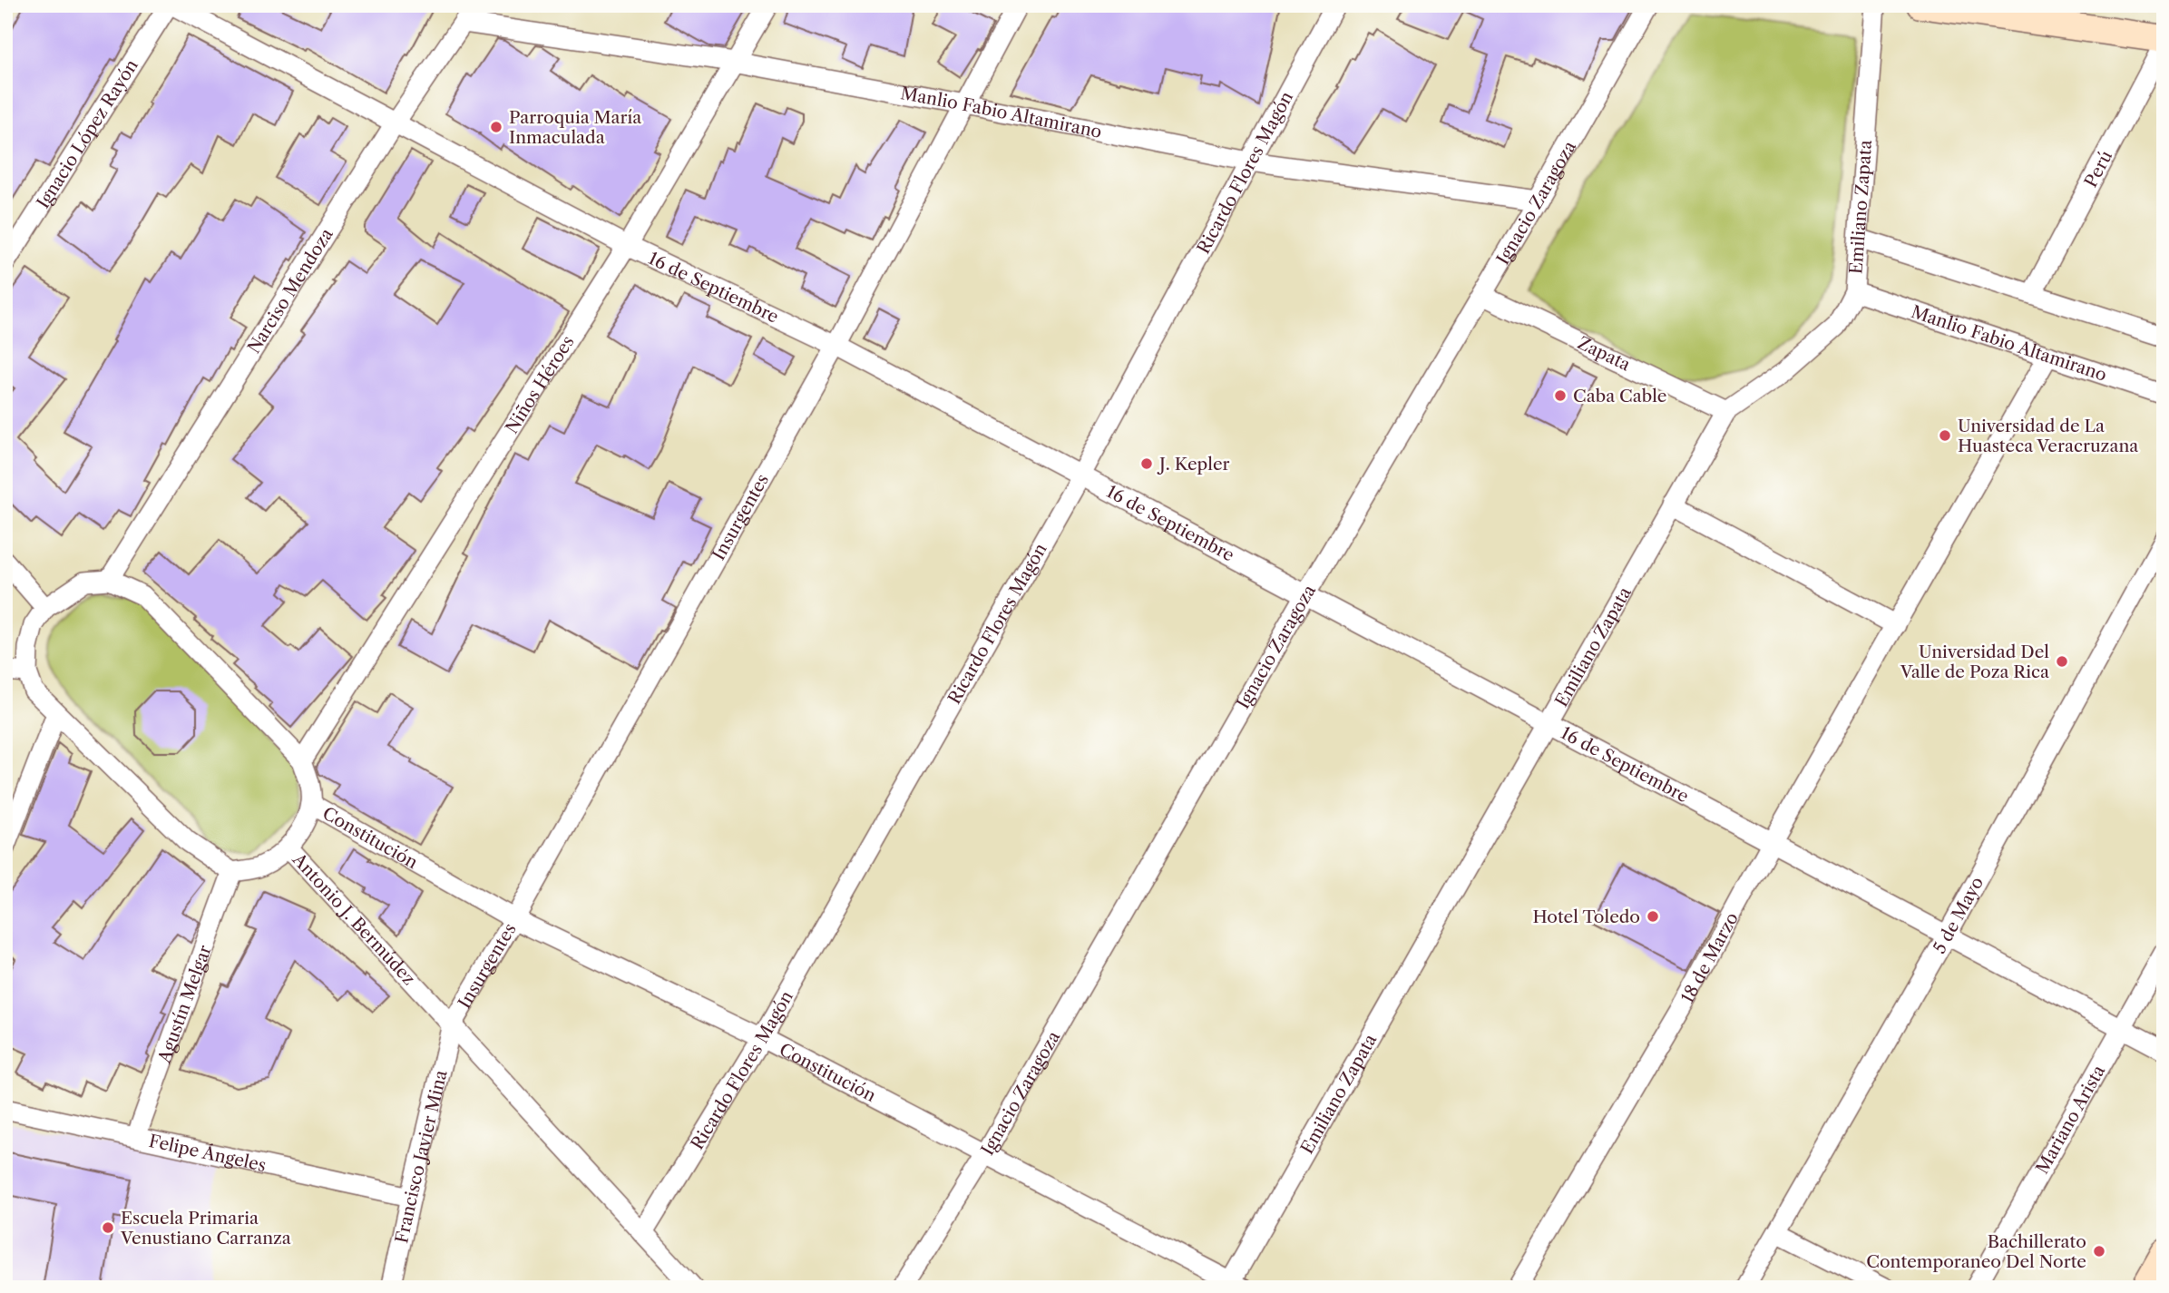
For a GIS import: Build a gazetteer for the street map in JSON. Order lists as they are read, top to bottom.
{
  "streets": {
    "street": [
      "Manlio Fabio Altamirano",
      "Ignacio López Rayón",
      "Perú",
      "Ricardo Flores Magón",
      "Ignacio Zaragoza",
      "Emiliano Zapata",
      "16 de Septiembre",
      "Narciso Mendoza",
      "Zapata",
      "Niños Héroes",
      "Insurgentes",
      "Constitución",
      "5 de Mayo",
      "Antonio J. Bermúdez",
      "18 de Marzo",
      "Agustín Melgar",
      "Mariano Arista",
      "Felipe Ángeles",
      "Francisco Javier Mina"
    ]
  },
  "crossings": [
    ["Manlio Fabio Altamirano", "Ricardo Flores Magón"],
    ["Manlio Fabio Altamirano", "Ignacio Zaragoza"],
    ["Manlio Fabio Altamirano", "Emiliano Zapata"],
    ["Manlio Fabio Altamirano", "Narciso Mendoza"],
    ["Manlio Fabio Altamirano", "Niños Héroes"],
    ["Manlio Fabio Altamirano", "Insurgentes"],
    ["Manlio Fabio Altamirano", "18 de Marzo"],
    ["Ignacio López Rayón", "16 de Septiembre"],
    ["Ricardo Flores Magón", "16 de Septiembre"],
    ["Ricardo Flores Magón", "Constitución"],
    ["Ricardo Flores Magón", "Antonio J. Bermúdez"],
    ["Ignacio Zaragoza", "16 de Septiembre"],
    ["Ignacio Zaragoza", "Zapata"],
    ["Ignacio Zaragoza", "Constitución"],
    ["Emiliano Zapata", "16 de Septiembre"],
    ["Emiliano Zapata", "Zapata"],
    ["Emiliano Zapata", "Constitución"],
    ["16 de Septiembre", "Narciso Mendoza"],
    ["16 de Septiembre", "Niños Héroes"],
    ["16 de Septiembre", "Insurgentes"],
    ["16 de Septiembre", "5 de Mayo"],
    ["16 de Septiembre", "18 de Marzo"],
    ["16 de Septiembre", "Mariano Arista"],
    ["Narciso Mendoza", "Constitución"],
    ["Niños Héroes", "Constitución"],
    ["Insurgentes", "Constitución"],
    ["Insurgentes", "Antonio J. Bermúdez"],
    ["Insurgentes", "Francisco Javier Mina"],
    ["Constitución", "Antonio J. Bermúdez"],
    ["Antonio J. Bermúdez", "Agustín Melgar"],
    ["Antonio J. Bermúdez", "Francisco Javier Mina"],
    ["Agustín Melgar", "Felipe Ángeles"],
    ["Felipe Ángeles", "Francisco Javier Mina"]
  ],
  "places": [
    "Parroquia María Inmaculada",
    "Caba Cable",
    "Universidad de La Huasteca Veracruzana",
    "J. Kepler",
    "Universidad Del Valle de Poza Rica",
    "Hotel Toledo",
    "Escuela Primaria Venustiano Carranza",
    "Bachillerato Contemporaneo Del Norte"
  ]
}
